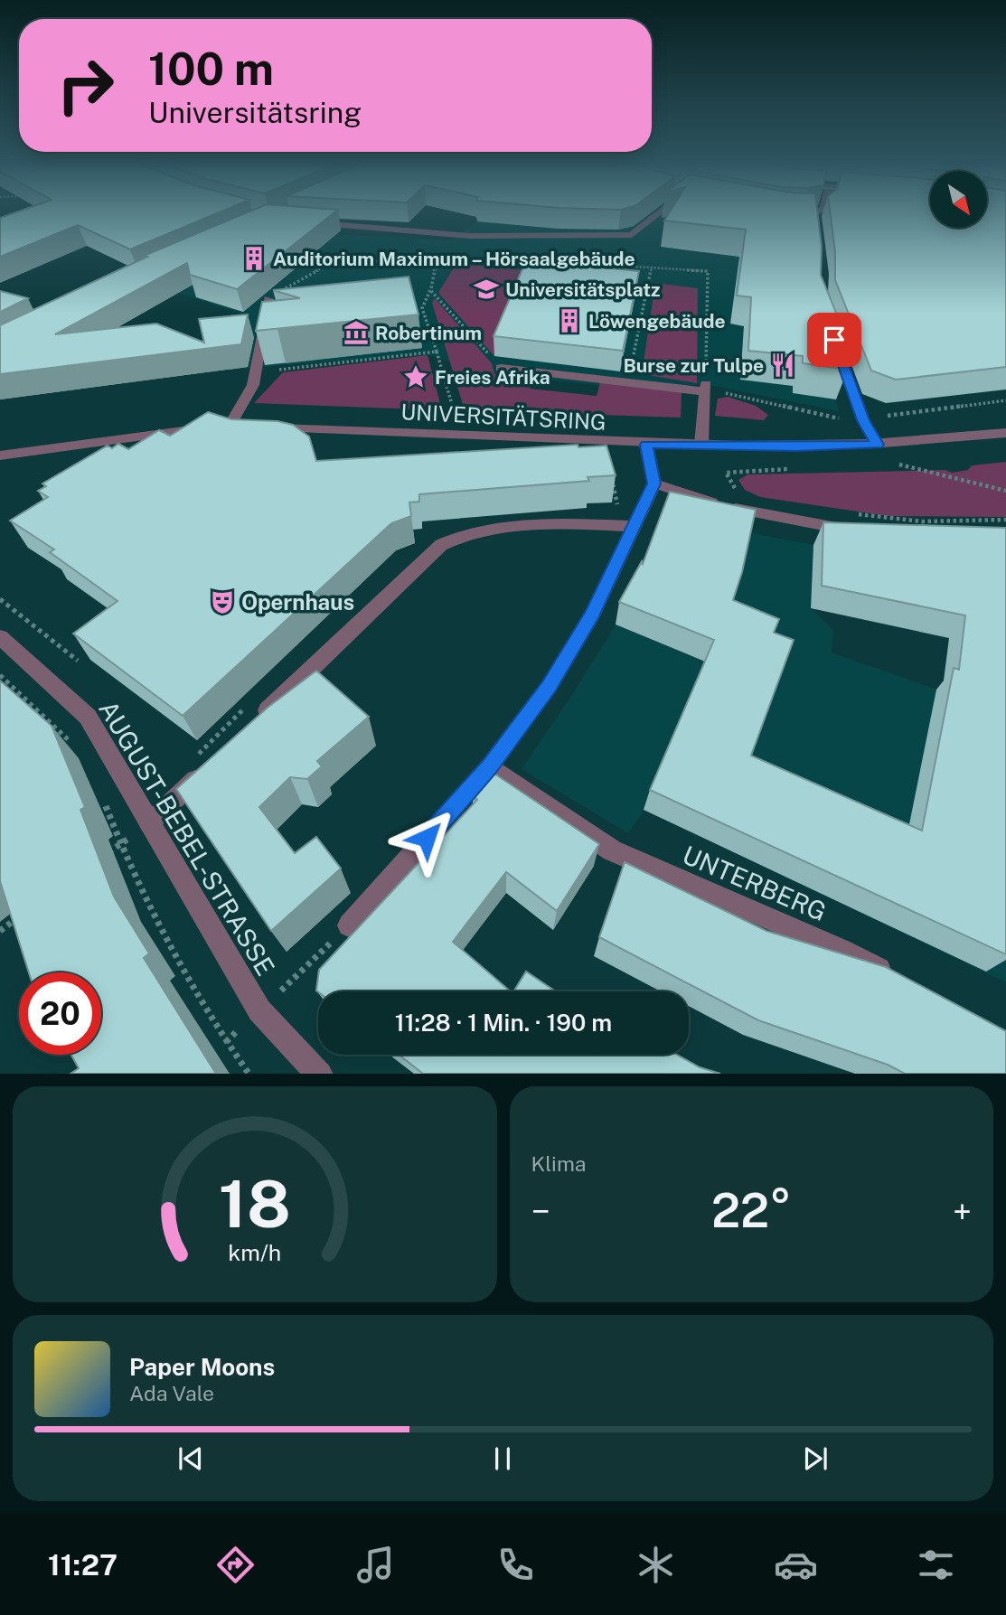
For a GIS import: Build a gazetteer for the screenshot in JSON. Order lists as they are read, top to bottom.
{
  "streets": {
    "street": ["UNIVERSITÄTSRING", "AUGUST-BEBEL-STRASSE", "UNTERBERG"]
  },
  "places": {
    "building": ["Auditorium Maximum – Hörsaalgebäude", "Löwengebäude"],
    "school or university": ["Universitätsplatz"],
    "museum": ["Robertinum"],
    "restaurant": ["Burse zur Tulpe"],
    "place": ["Freies Afrika"],
    "theatre": ["Opernhaus"]
  },
  "north": "bottom right",
  "page": {
    "turn": ["100 m", "Universitätsring"],
    "limit": "20",
    "trip": "11:28 · 1 Min. · 190 m",
    "tile": "Klima",
    "heat": ["−", "22°", "+"],
    "song": ["Paper Moons", "Ada Vale"],
    "tabs": "11:27",
    "gauge": ["18", "km/h"]
  }
}
